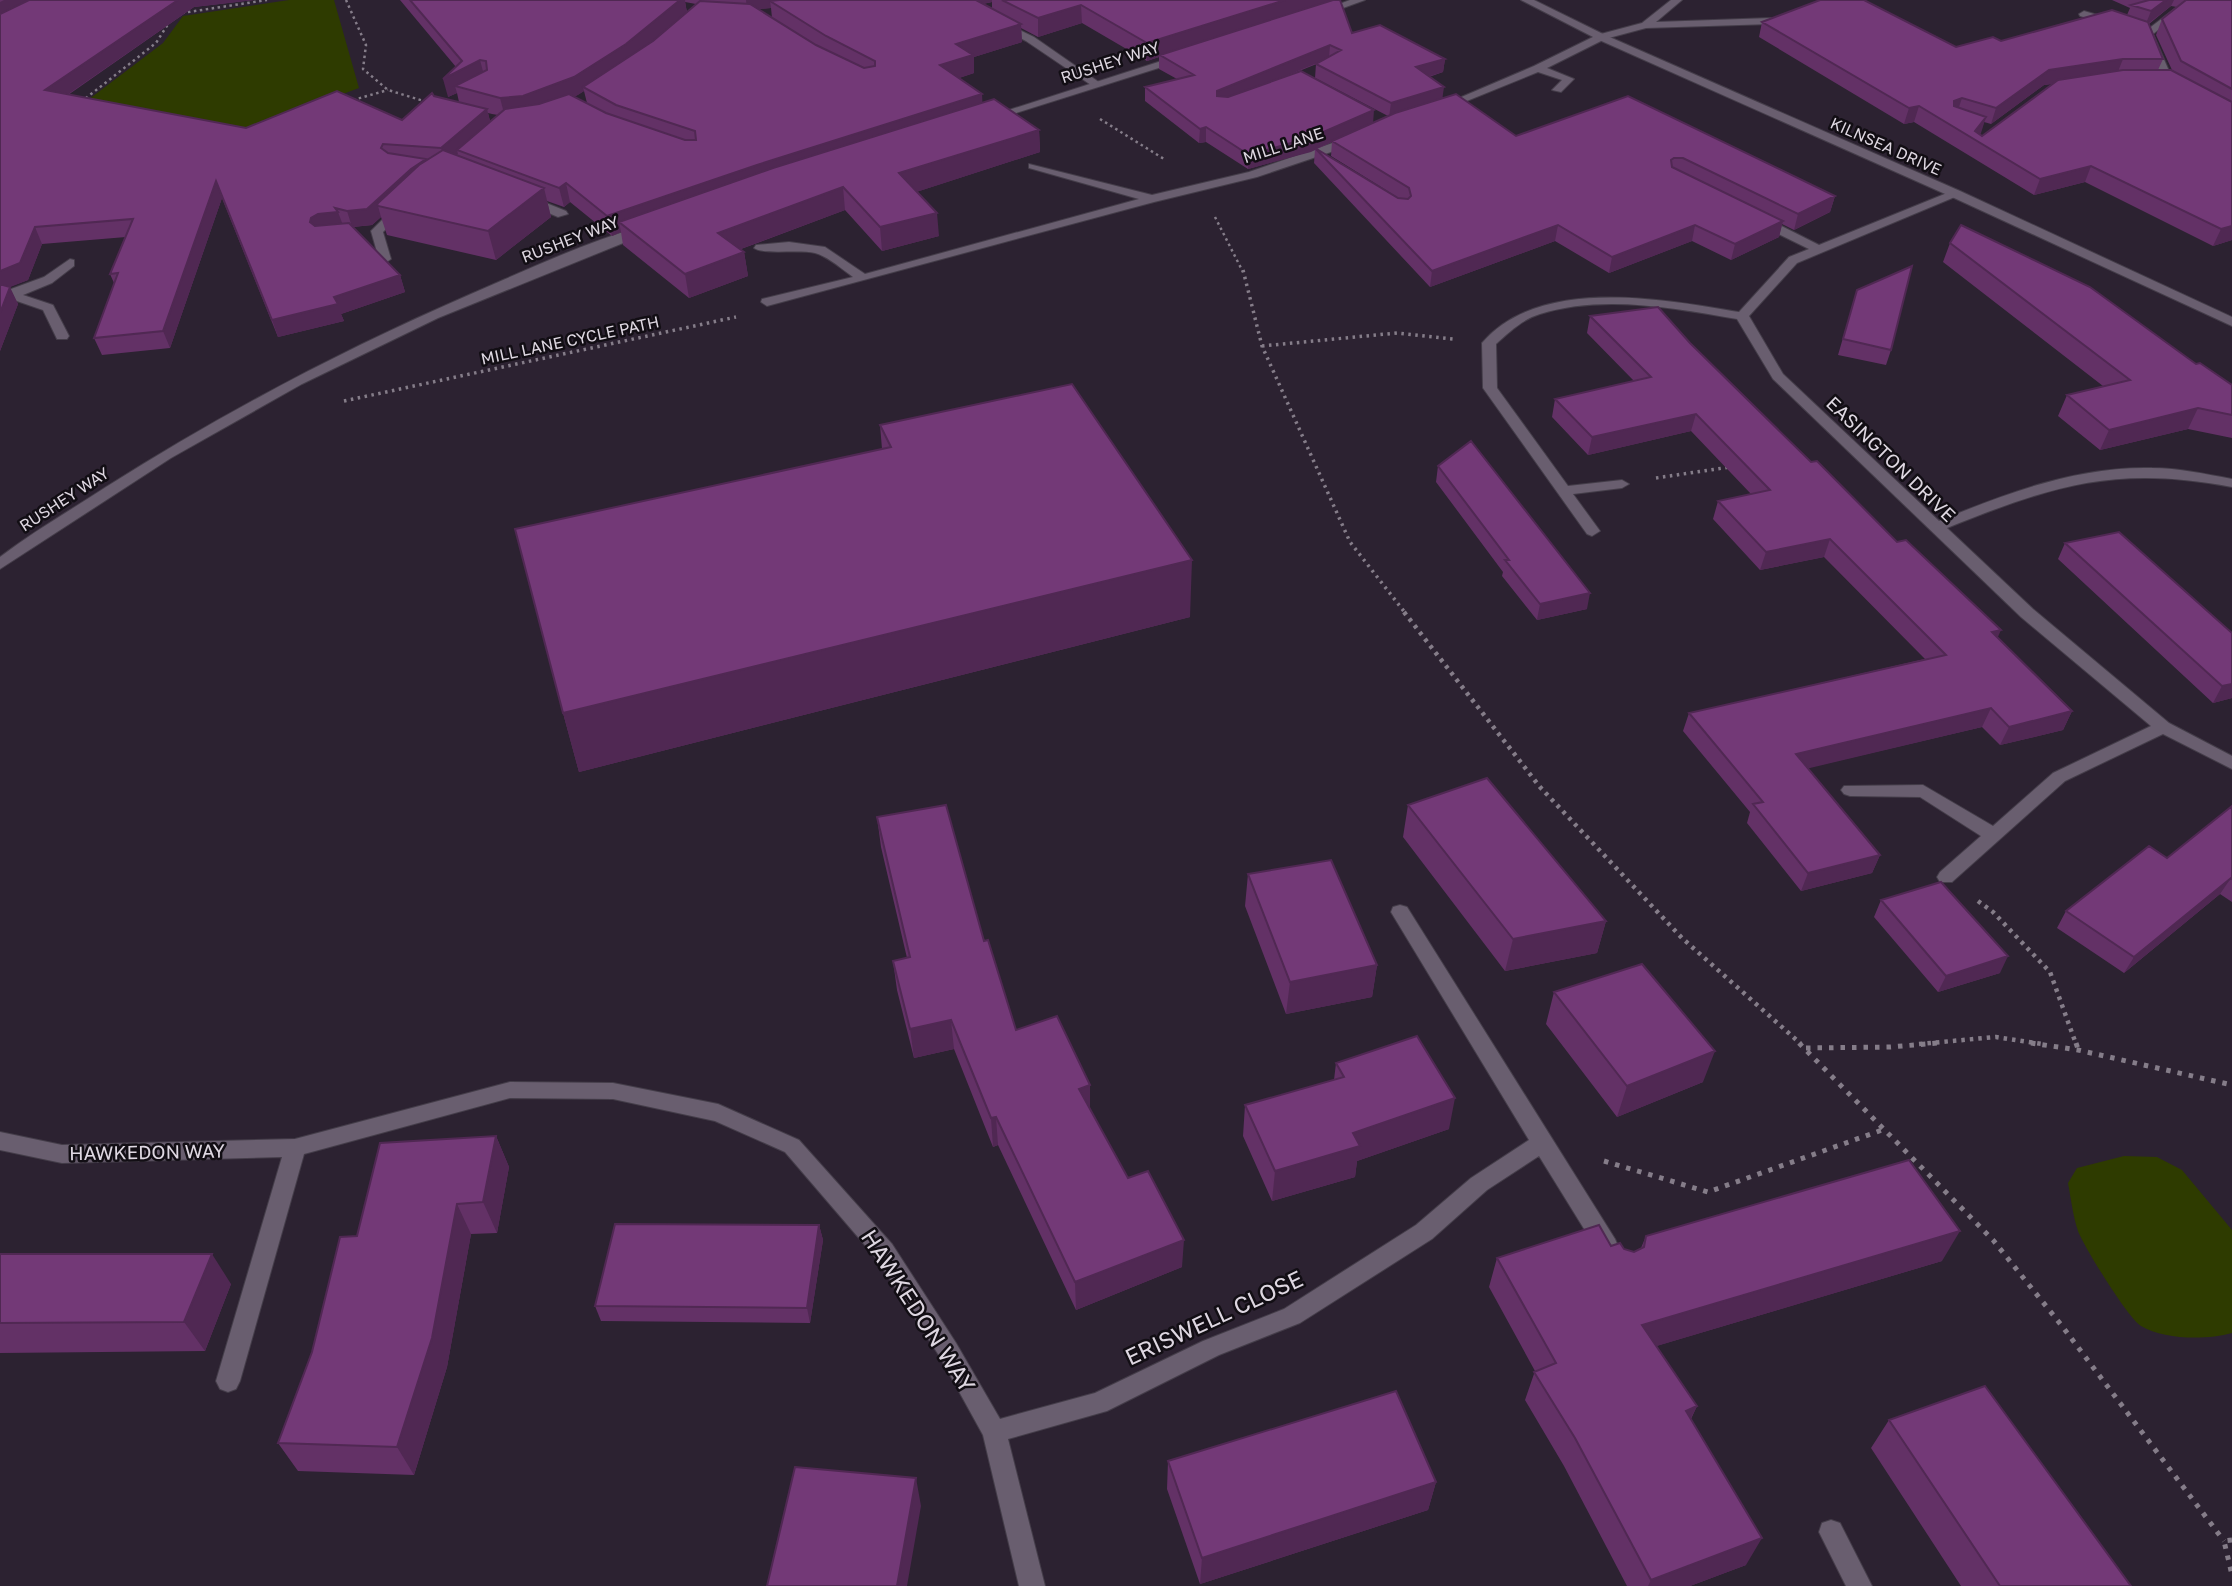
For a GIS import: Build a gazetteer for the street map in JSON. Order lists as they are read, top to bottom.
{
  "streets": {
    "street": [
      "RUSHEY WAY",
      "MILL LANE",
      "KILNSEA DRIVE",
      "EASINGTON DRIVE",
      "HAWKEDON WAY",
      "ERISWELL CLOSE"
    ],
    "path": ["MILL LANE CYCLE PATH"]
  },
  "crossings": [
    ["HAWKEDON WAY", "ERISWELL CLOSE"]
  ]
}
